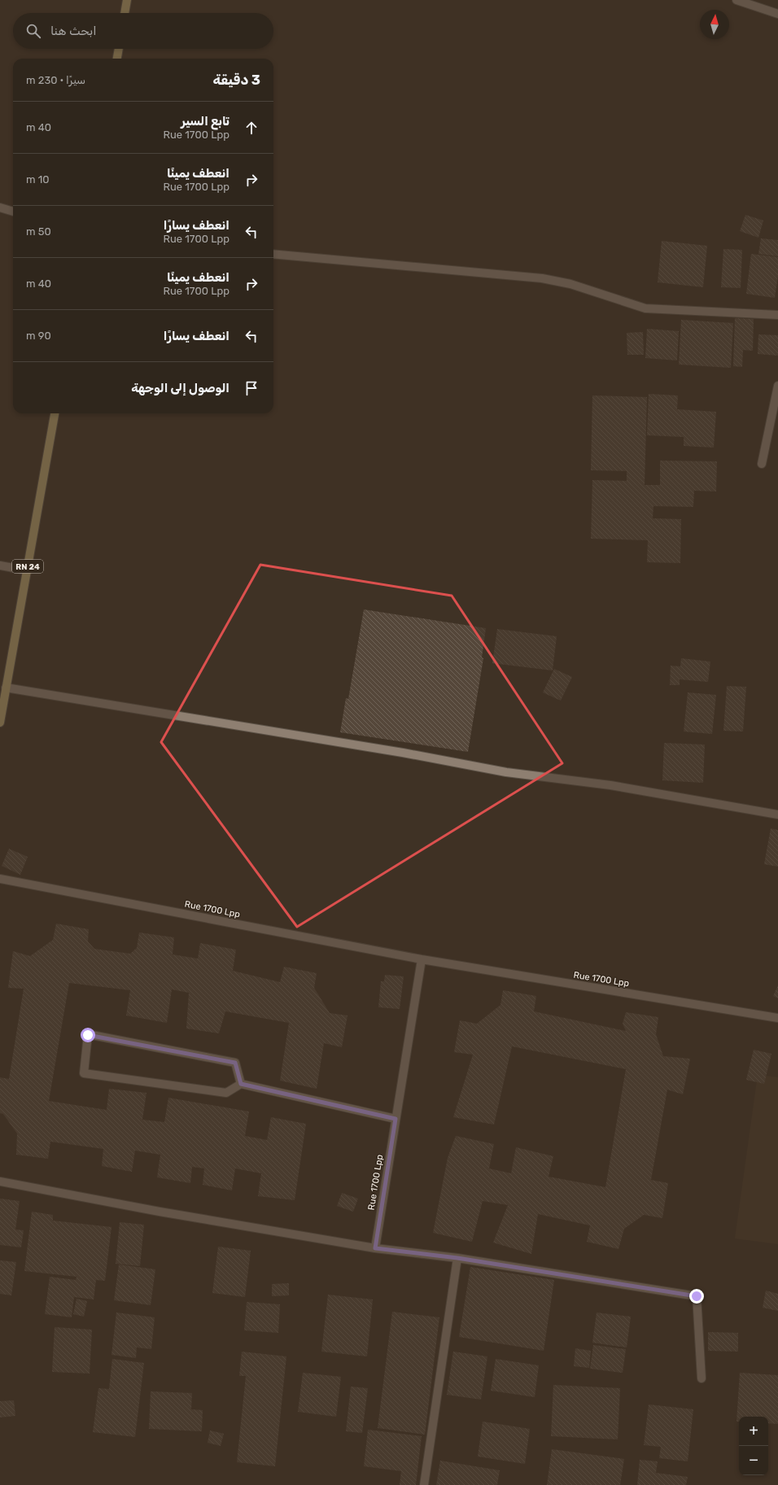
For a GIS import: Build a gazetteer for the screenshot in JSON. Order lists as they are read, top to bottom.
{
  "streets": {
    "main road": ["RN 24"],
    "street": ["Rue 1700 Lpp"]
  },
  "north": "top",
  "page": {
    "search": "ابحث هنا",
    "heading": ["3 دقيقة", "سيرًا · 230 m"],
    "list": [
      ["تابع السير", "Rue 1700 Lpp", "40 m"],
      ["انعطف يمينًا", "Rue 1700 Lpp", "10 m"],
      ["انعطف يسارًا", "Rue 1700 Lpp", "50 m"],
      ["انعطف يمينًا", "Rue 1700 Lpp", "40 m"],
      ["انعطف يسارًا", "90 m"],
      "الوصول إلى الوجهة"
    ],
    "map_buttons": ["+", "−"]
  }
}
